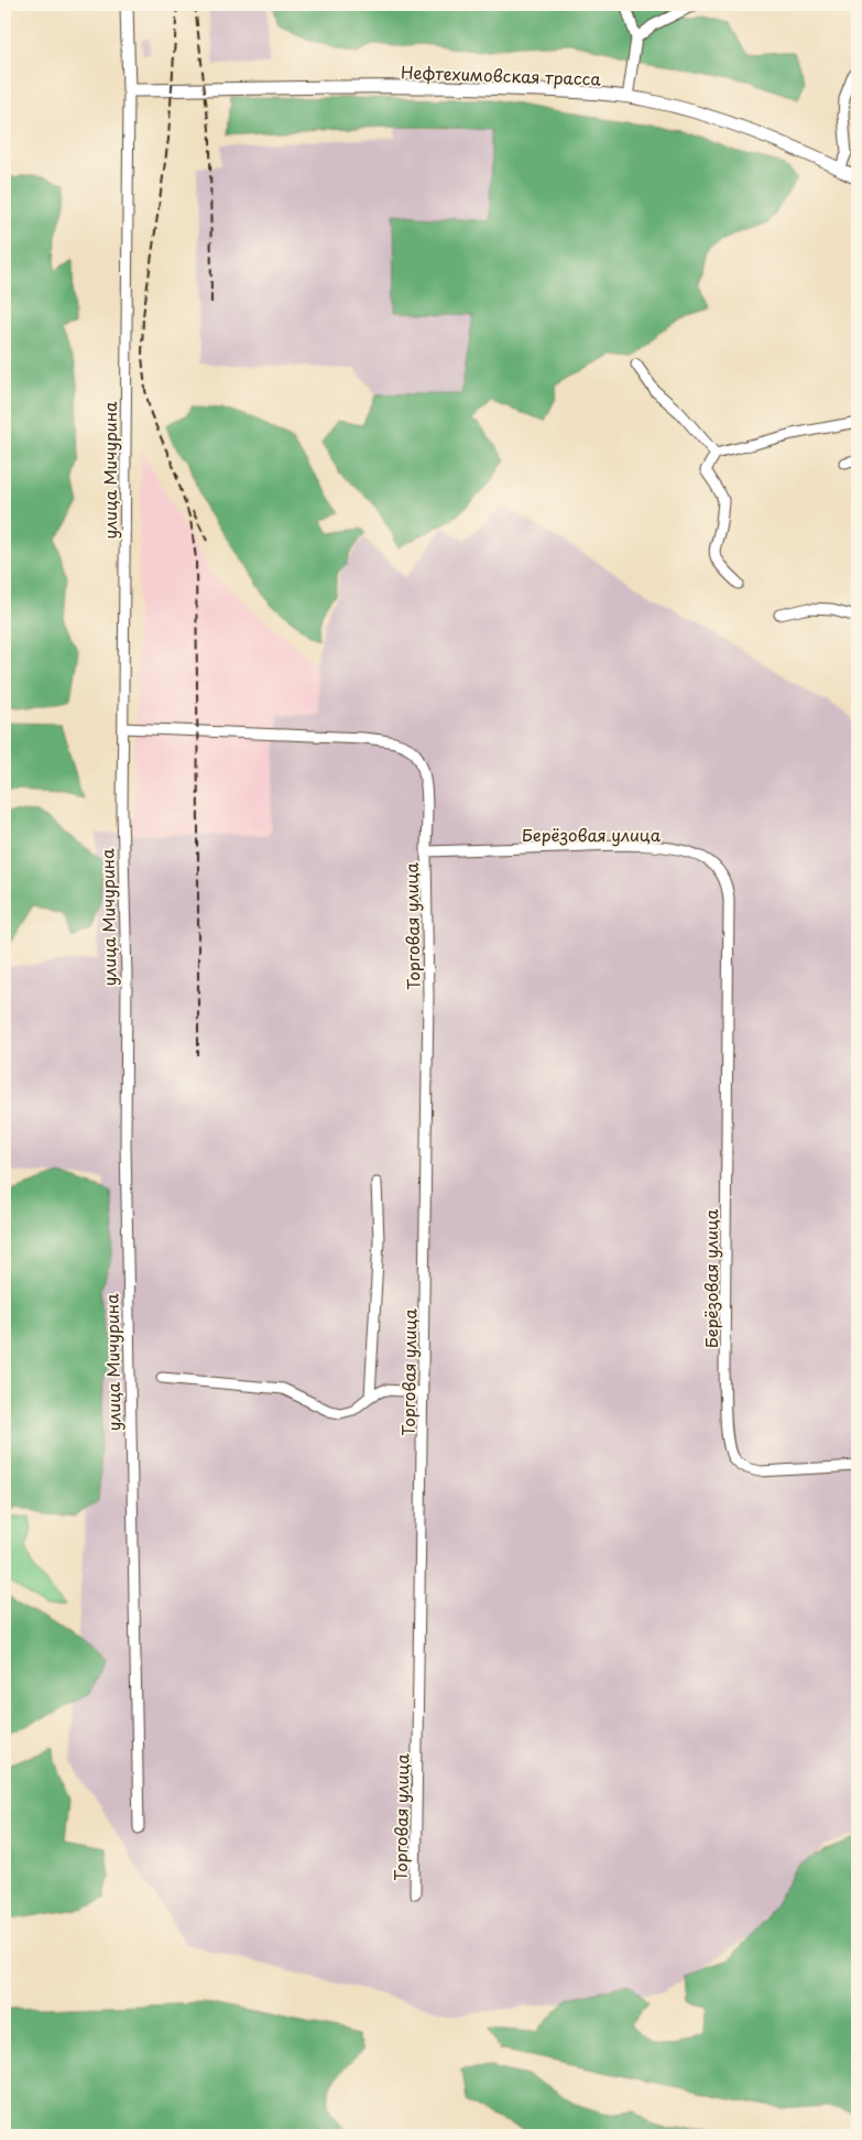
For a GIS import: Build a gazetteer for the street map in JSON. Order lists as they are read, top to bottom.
{
  "streets": {
    "main road": ["Нефтехимовская трасса", "улица Мичурина"],
    "street": ["Берёзовая улица", "Торговая улица"]
  },
  "crossings": [
    ["Нефтехимовская трасса", "улица Мичурина"],
    ["Берёзовая улица", "Торговая улица"]
  ]
}
